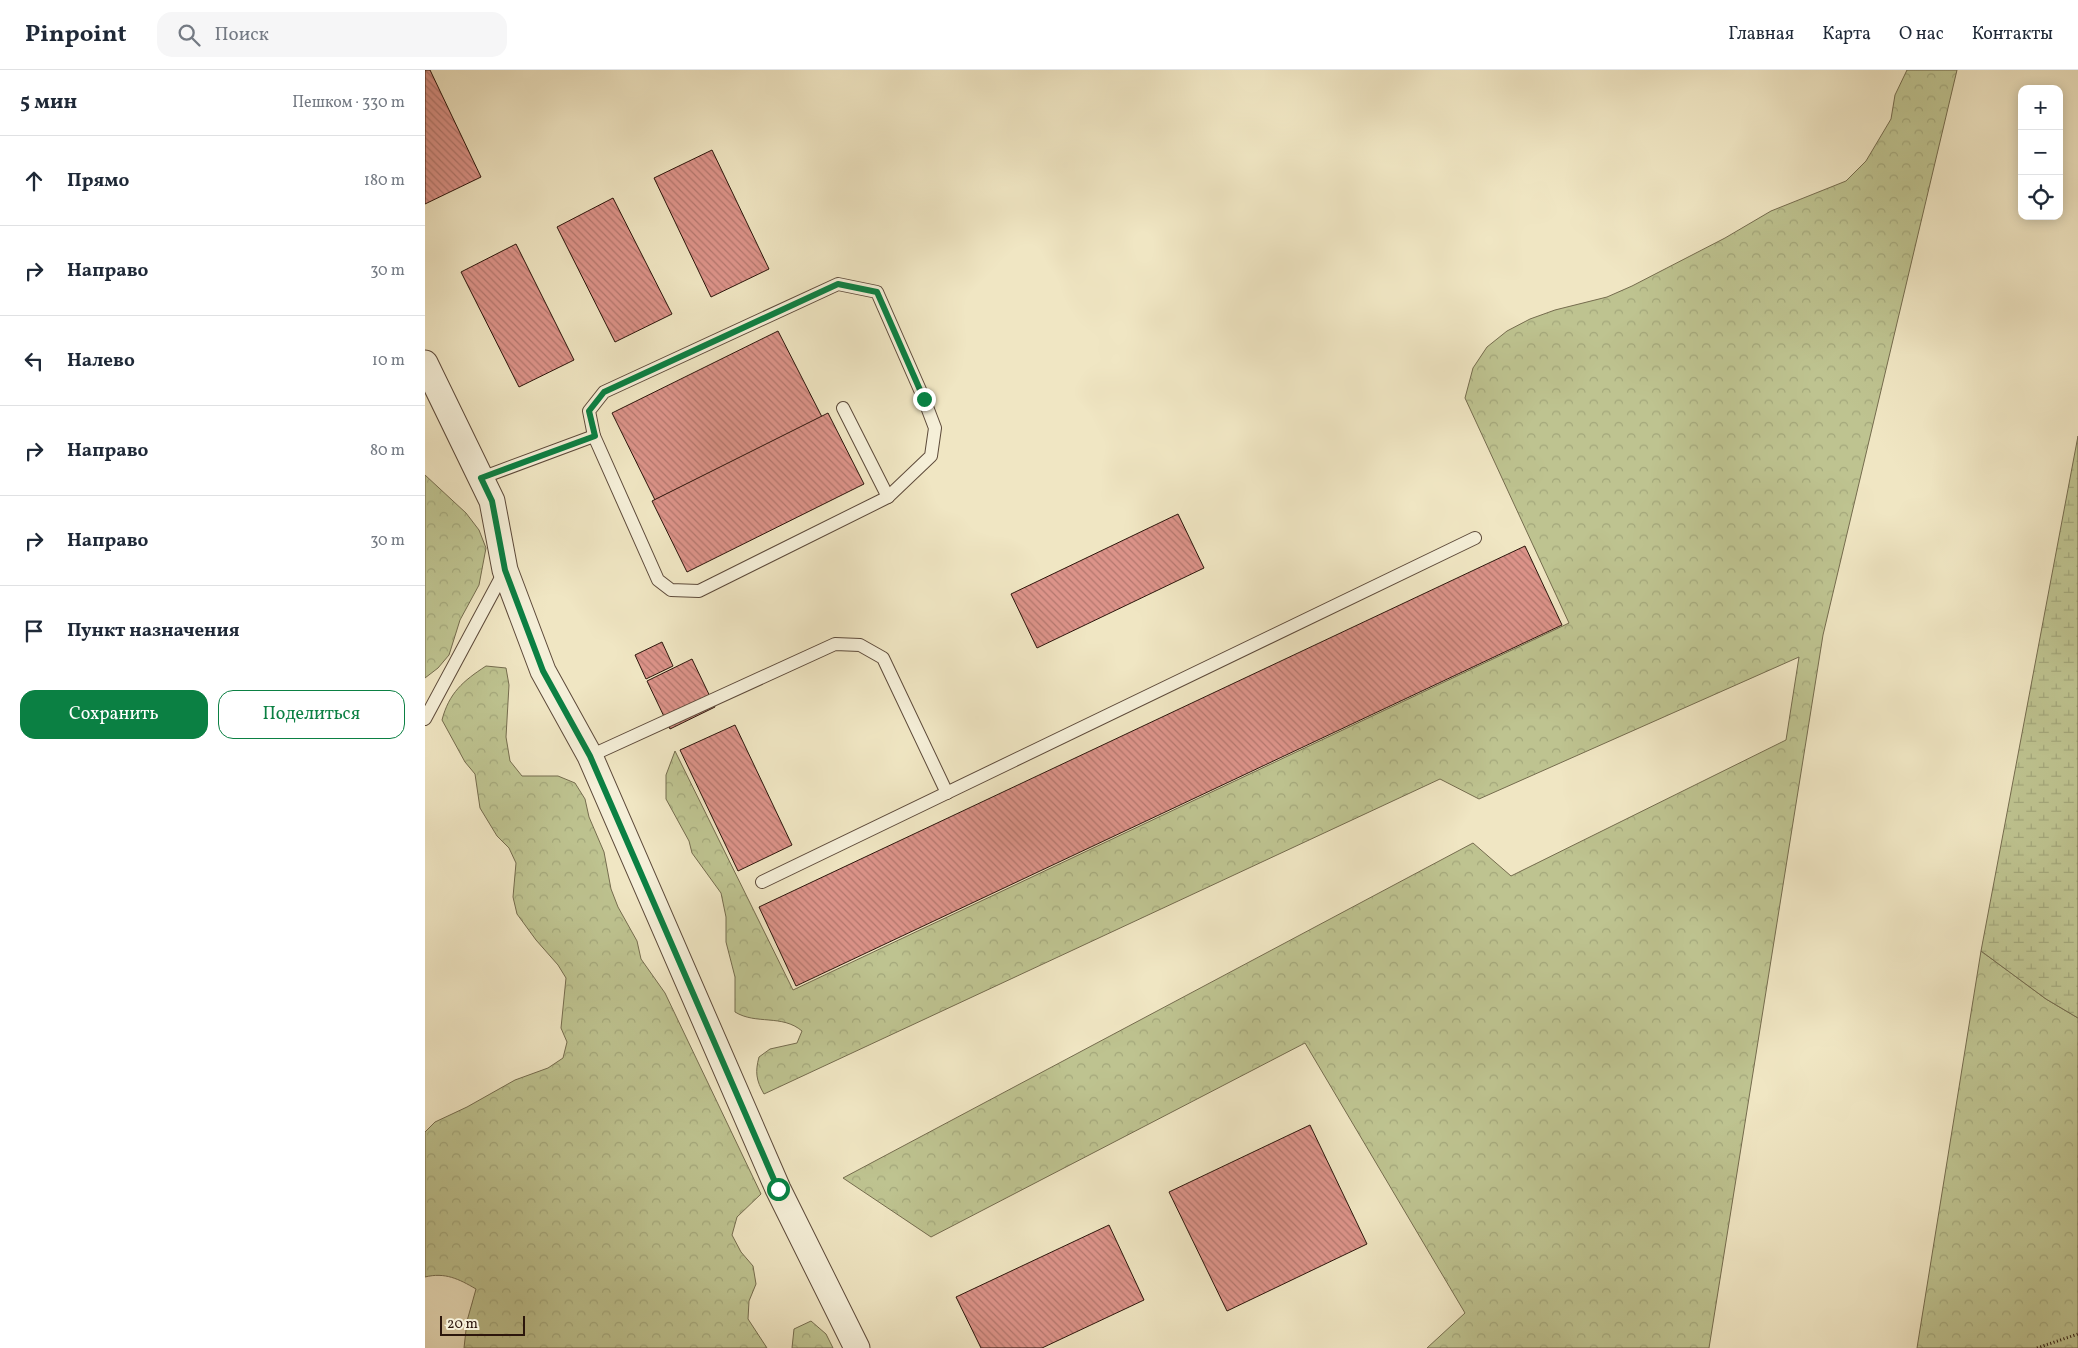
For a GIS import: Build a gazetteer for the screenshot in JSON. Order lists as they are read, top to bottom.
{
  "scale_bar": "20 m",
  "page": {
    "header": "Pinpoint",
    "search": "Поиск",
    "nav": [
      "Главная",
      "Карта",
      "О нас",
      "Контакты"
    ],
    "heading": ["5 мин", "Пешком · 330 m"],
    "map_buttons": ["+", "−"],
    "list": [
      ["Прямо", "180 m"],
      ["Направо", "30 m"],
      ["Налево", "10 m"],
      ["Направо", "80 m"],
      ["Направо", "30 m"],
      "Пункт назначения"
    ],
    "buttons": ["Сохранить", "Поделиться"],
    "scale": "20 m"
  }
}
